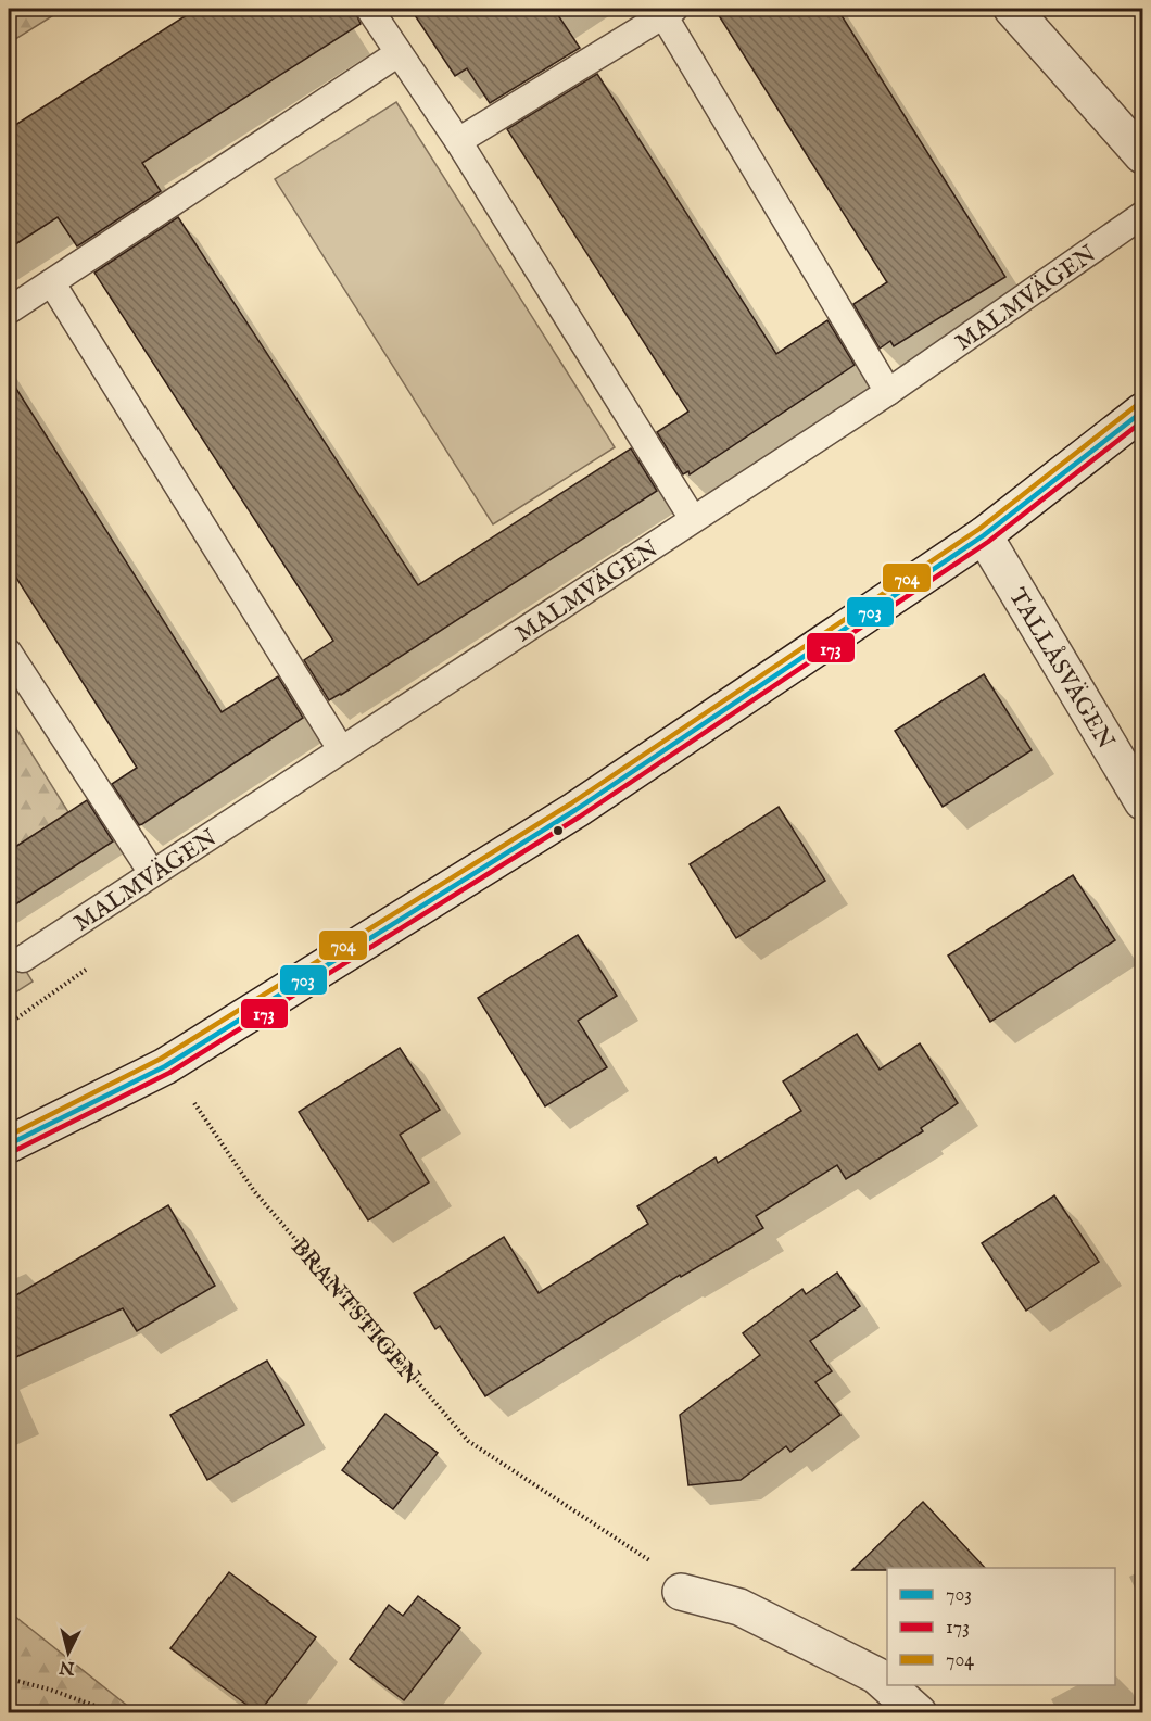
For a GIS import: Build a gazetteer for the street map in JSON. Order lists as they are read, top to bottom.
{
  "streets": {
    "street": ["TALLÅSVÄGEN"],
    "lane": ["MALMVÄGEN"],
    "path": ["BRANTSTIGEN"]
  },
  "lines": ["transit line 704", "transit line 703", "transit line 173"],
  "legend": ["703", "173", "704"],
  "north": "bottom"
}
